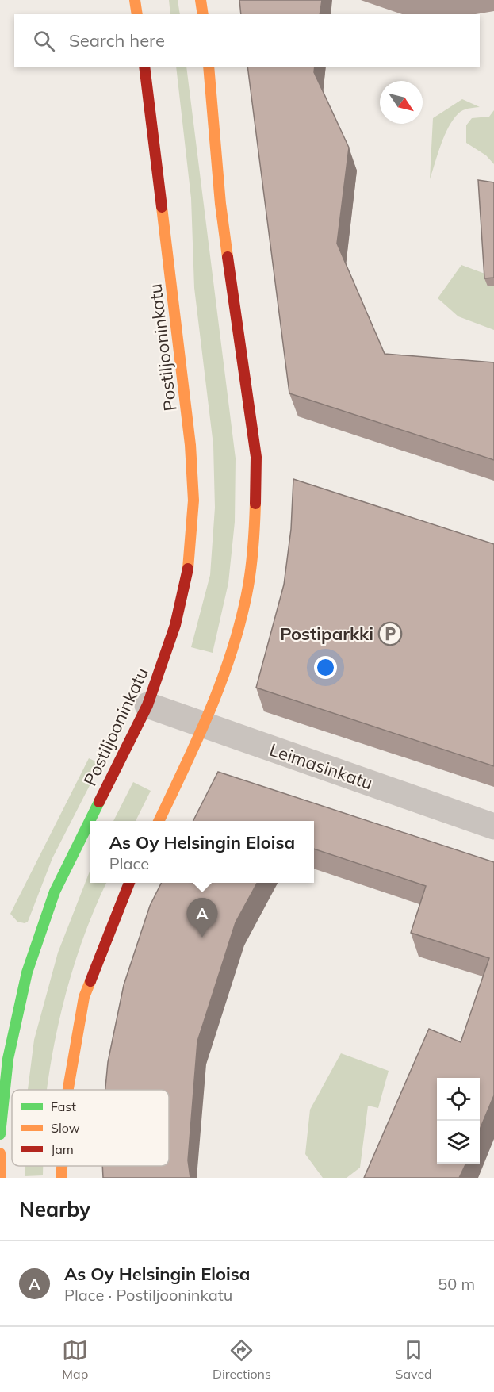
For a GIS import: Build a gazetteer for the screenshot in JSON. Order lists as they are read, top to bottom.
{
  "streets": {
    "street": ["Postiljooninkatu", "Leimasinkatu"]
  },
  "crossings": [
    ["Postiljooninkatu", "Leimasinkatu"]
  ],
  "places": {
    "parking": ["Postiparkki"]
  },
  "legend": ["Fast", "Slow", "Jam"],
  "north": "bottom right",
  "page": {
    "search": "Search here",
    "popup": ["As Oy Helsingin Eloisa", "Place"],
    "pins": "A",
    "heading": "Nearby",
    "list": [
      {
        "mark": "A",
        "name": "As Oy Helsingin Eloisa",
        "note": "Place · Postiljooninkatu",
        "value": "50 m"
      }
    ],
    "nav": ["Map", "Directions", "Saved"]
  }
}
